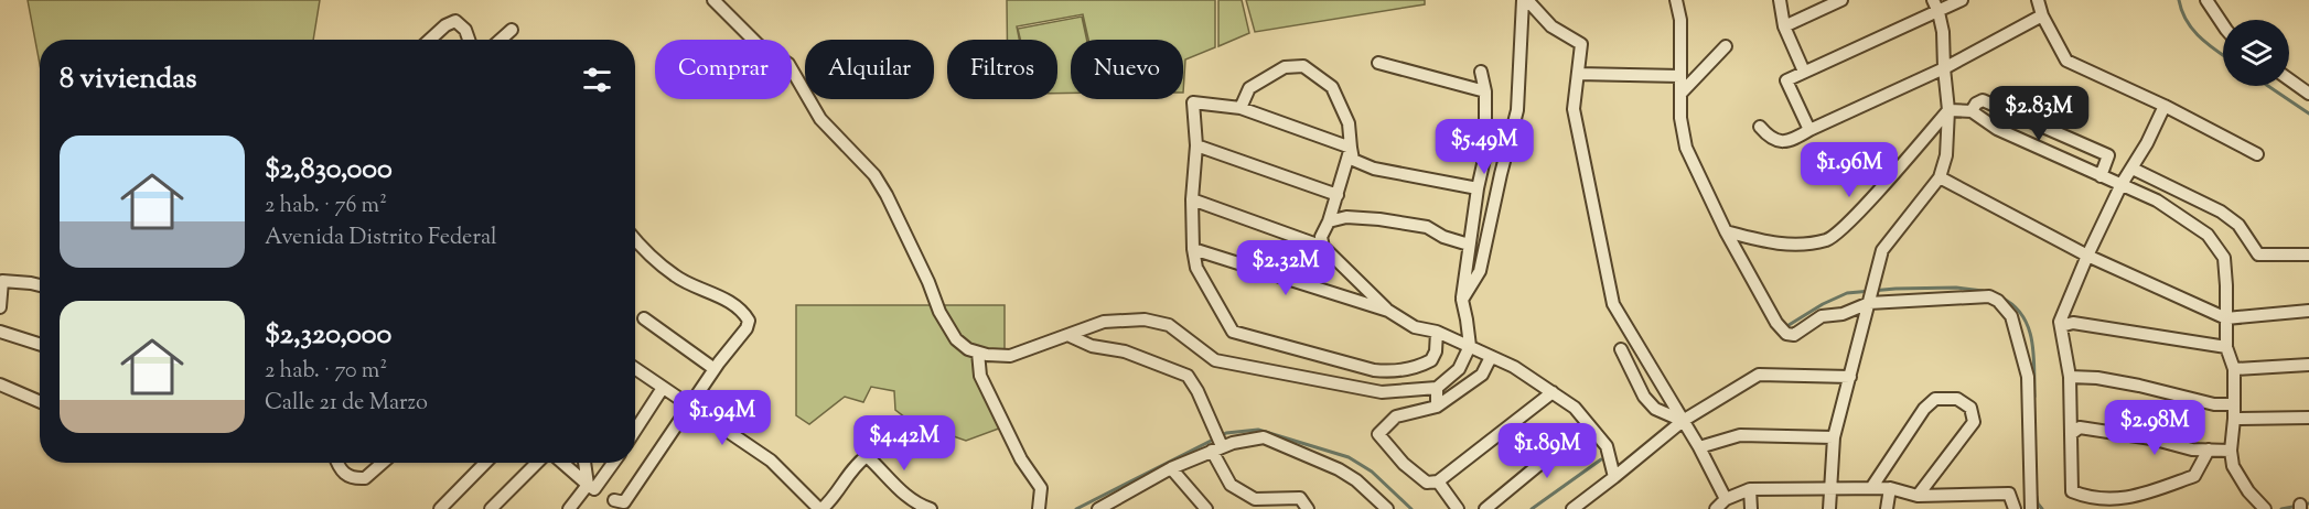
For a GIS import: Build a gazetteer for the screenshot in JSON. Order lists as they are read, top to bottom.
{
  "page": {
    "chip": [
      "Comprar",
      "Alquilar",
      "Filtros",
      "Nuevo"
    ],
    "heading": "8 viviendas",
    "price": [
      "$2.83M",
      "$5.49M",
      "$1.96M",
      "$2.32M",
      "$1.94M",
      "$2.98M",
      "$4.42M",
      "$1.89M"
    ],
    "list": [
      {
        "name": "$2,830,000",
        "note": "2 hab. · 76 m² · Avenida Distrito Federal"
      },
      {
        "name": "$2,320,000",
        "note": "2 hab. · 70 m² · Calle 21 de Marzo"
      }
    ]
  }
}
